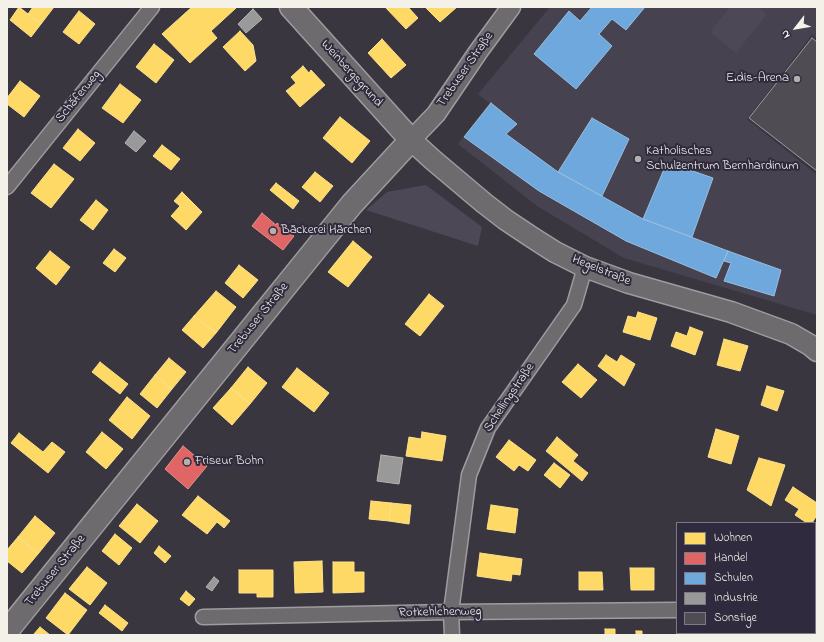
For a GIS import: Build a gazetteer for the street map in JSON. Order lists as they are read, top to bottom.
{
  "streets": {
    "main road": ["Trebuser Straße", "Weinbergsgrund", "Hegelstraße"],
    "street": ["Schäferweg", "Schellingstraße", "Rotkehlchenweg"]
  },
  "crossings": [
    ["Trebuser Straße", "Weinbergsgrund"],
    ["Trebuser Straße", "Hegelstraße"],
    ["Weinbergsgrund", "Hegelstraße"],
    ["Hegelstraße", "Schellingstraße"],
    ["Schellingstraße", "Rotkehlchenweg"]
  ],
  "places": [
    "E.dis-Arena",
    "Katholisches Schulzentrum Bernhardinum",
    "Bäckerei Härchen",
    "Friseur Bohn"
  ],
  "legend": [
    "Wohnen",
    "Handel",
    "Schulen",
    "Industrie",
    "Sonstige"
  ],
  "north": "bottom left"
}
